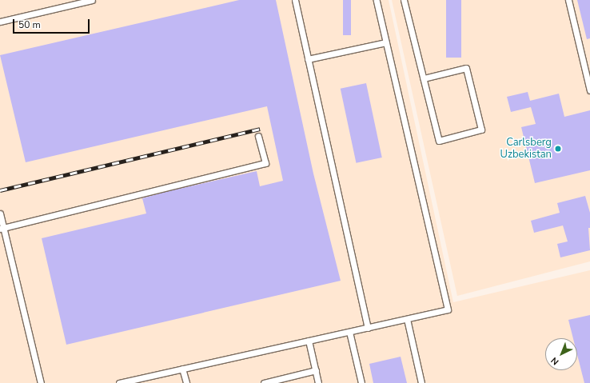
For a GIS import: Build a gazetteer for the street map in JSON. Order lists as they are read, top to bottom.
{
  "places": ["Carlsberg Uzbekistan"],
  "scale_bar": "50 m",
  "north": "bottom left"
}
